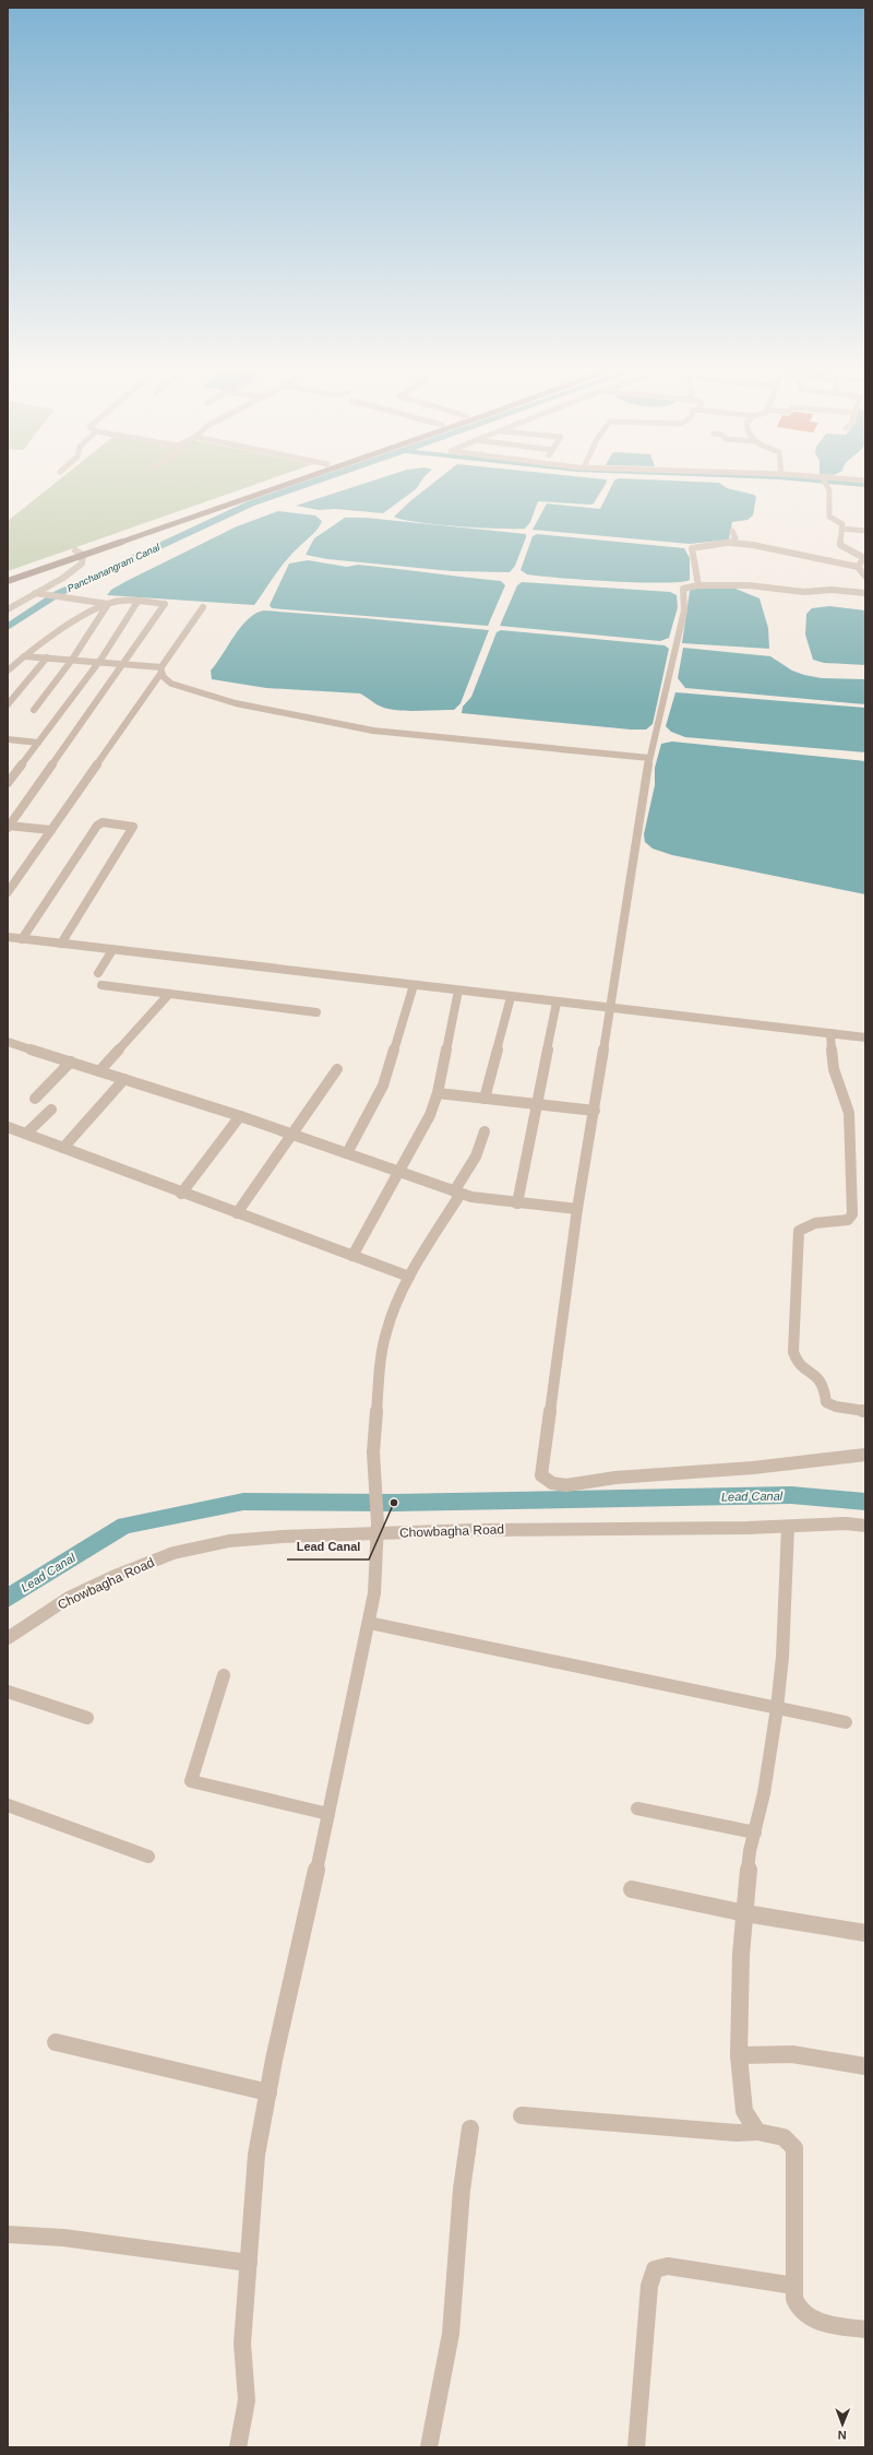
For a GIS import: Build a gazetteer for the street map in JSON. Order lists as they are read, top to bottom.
{
  "streets": {
    "street": ["Chowbagha Road"]
  },
  "water": ["Panchanangram Canal", "Lead Canal"],
  "places": ["Lead Canal"],
  "north": "bottom"
}
